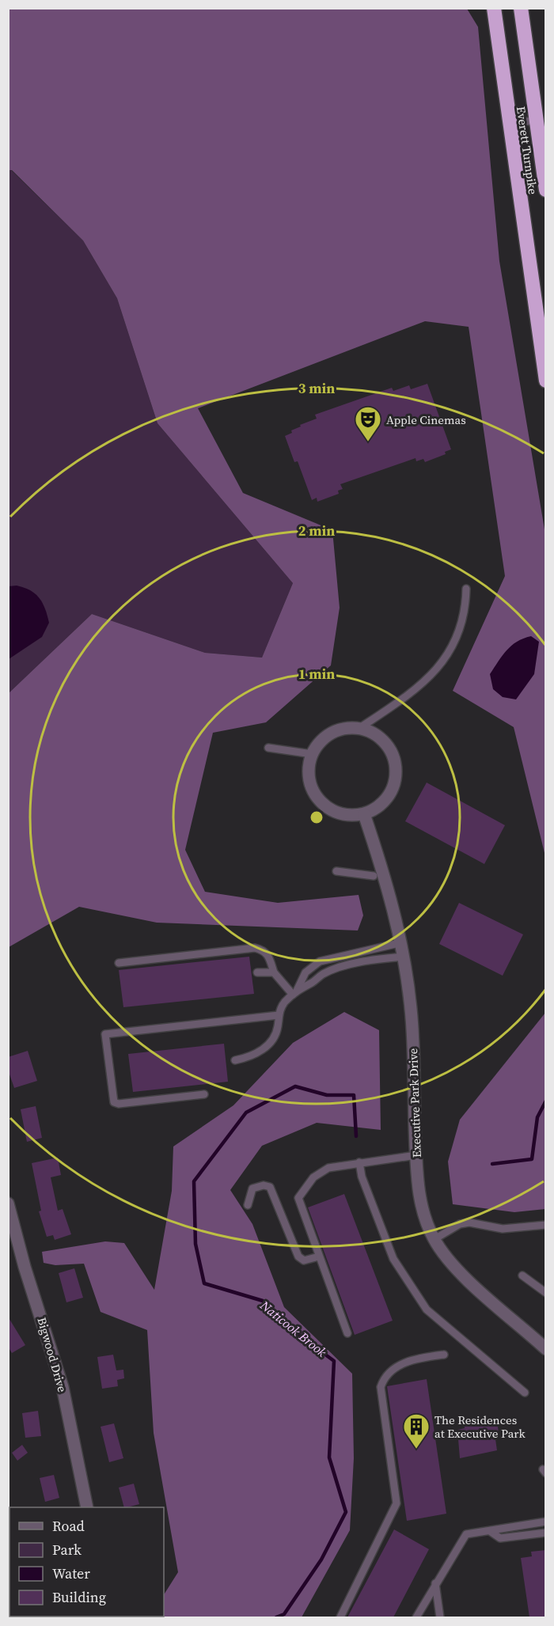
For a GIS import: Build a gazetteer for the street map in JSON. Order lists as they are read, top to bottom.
{
  "streets": {
    "highway": ["Everett Turnpike"],
    "street": ["Executive Park Drive", "Bigwood Drive"]
  },
  "water": ["Naticook Brook"],
  "places": {
    "theatre": ["Apple Cinemas"],
    "building": ["The Residences at Executive Park"]
  },
  "legend": [
    "Road",
    "Park",
    "Water",
    "Building"
  ],
  "rings": ["3 min", "2 min", "1 min"]
}
